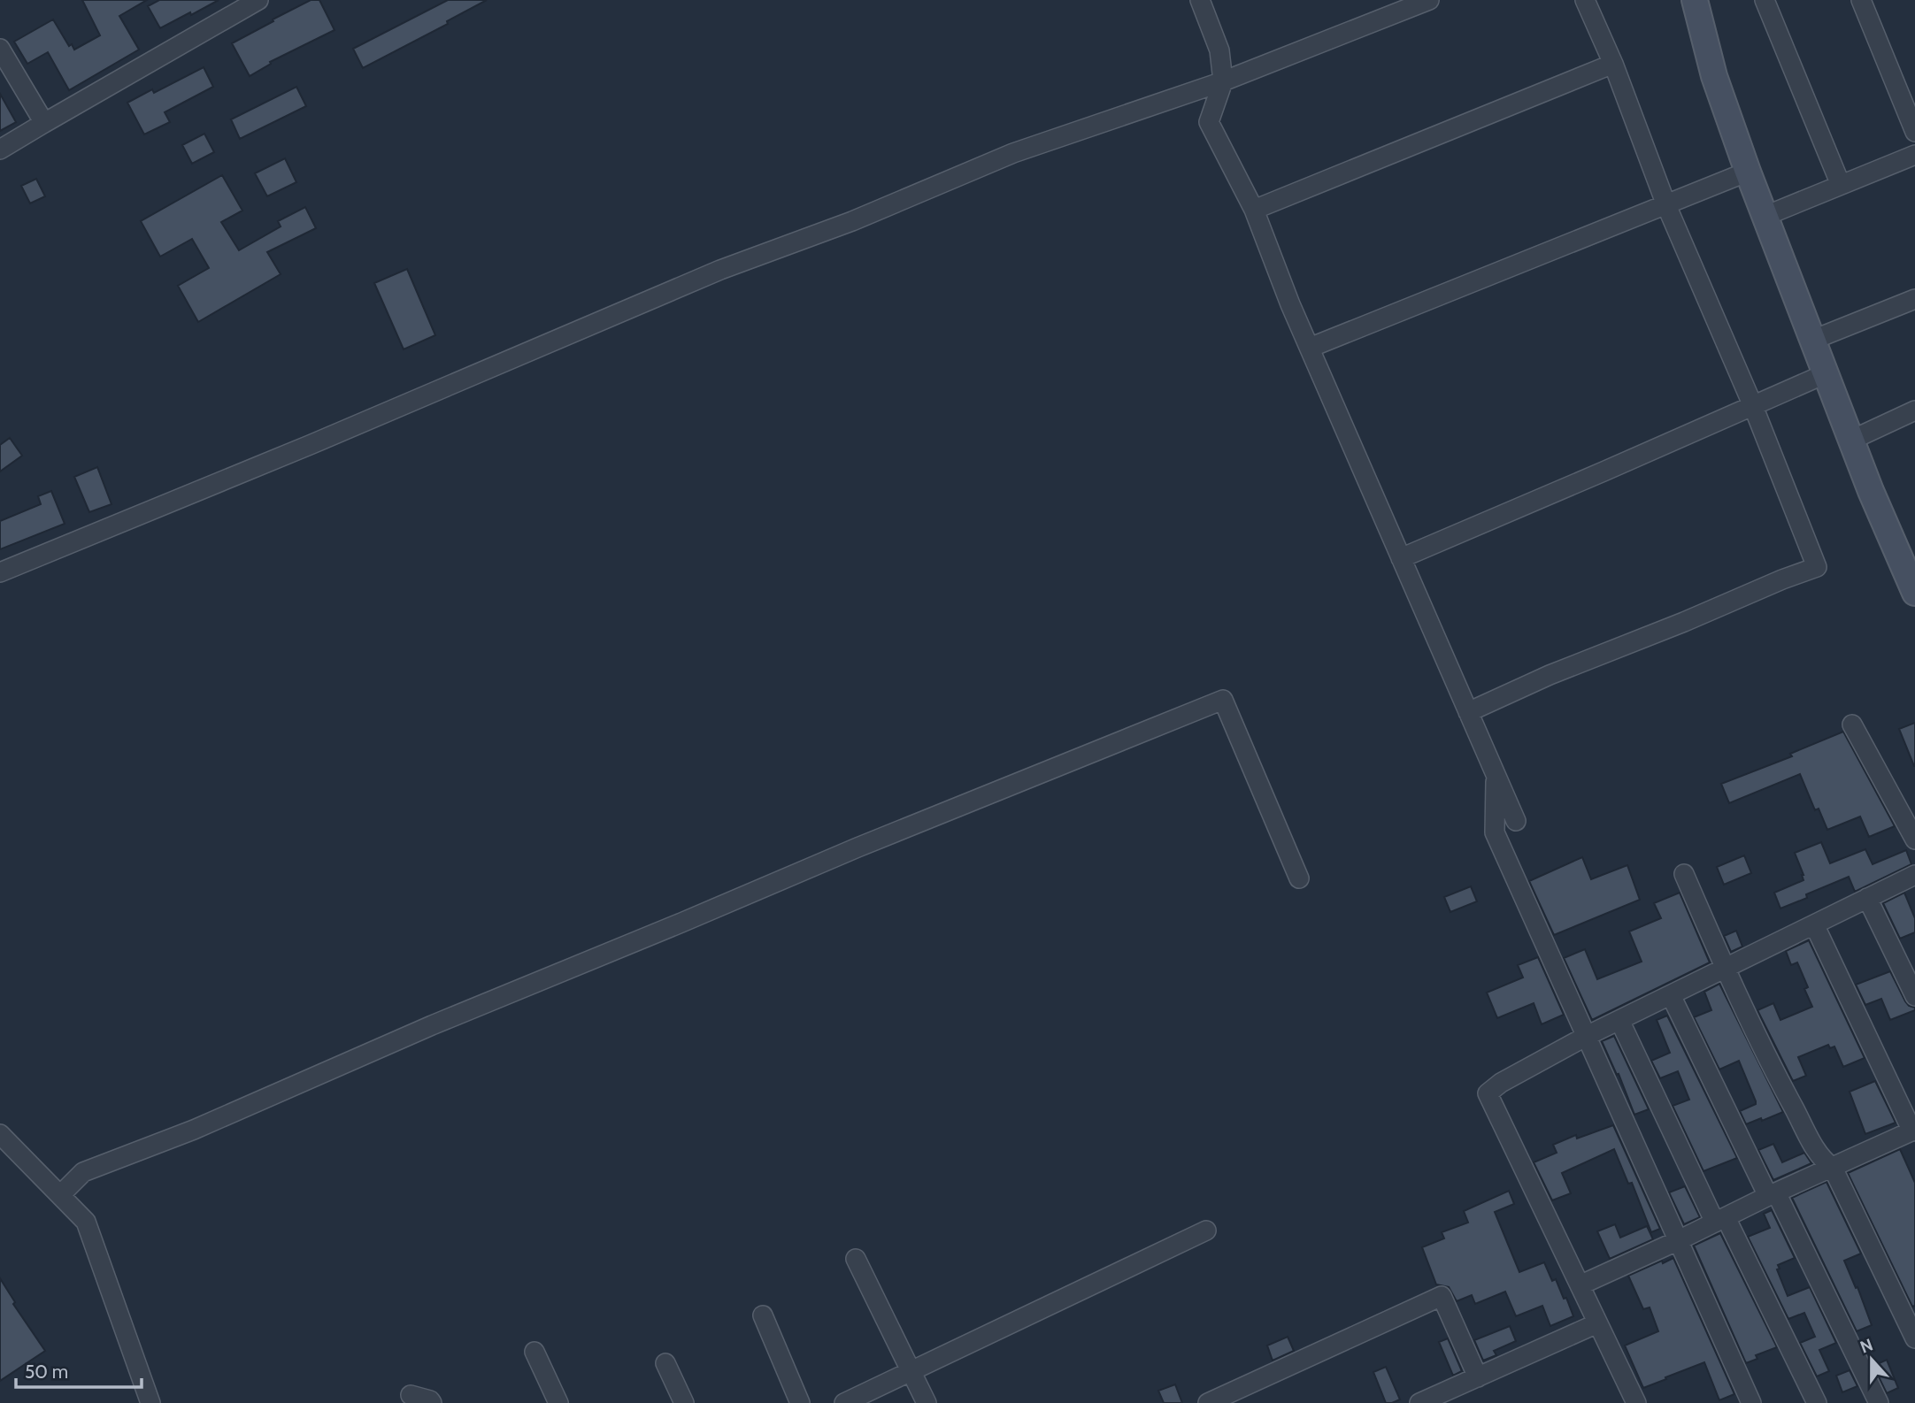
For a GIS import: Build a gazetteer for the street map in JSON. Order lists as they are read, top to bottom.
{
  "scale_bar": "50 m",
  "north": "top"
}
